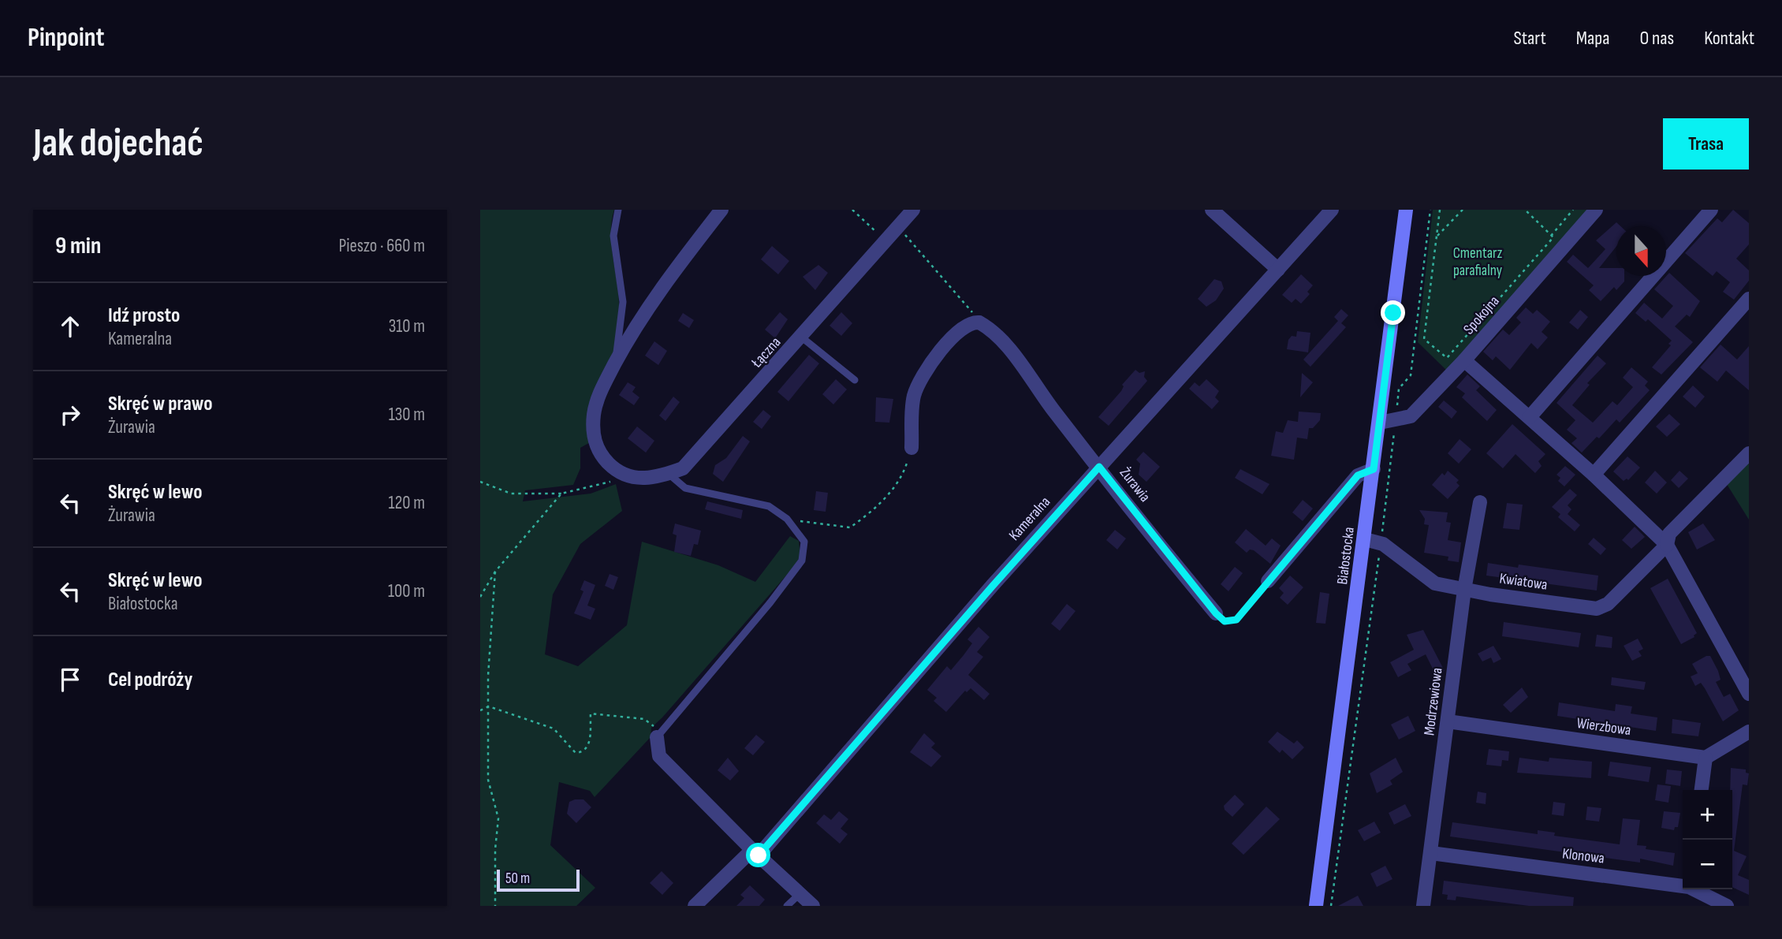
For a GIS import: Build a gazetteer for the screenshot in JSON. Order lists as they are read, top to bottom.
{
  "streets": {
    "street": [
      "Spokojna",
      "Łączna",
      "Żurawia",
      "Kameralna",
      "Białostocka",
      "Kwiatowa",
      "Modrzewiowa",
      "Wierzbowa",
      "Klonowa"
    ]
  },
  "crossings": [
    ["Spokojna", "Białostocka"],
    ["Żurawia", "Kameralna"],
    ["Białostocka", "Kwiatowa"],
    ["Kwiatowa", "Modrzewiowa"],
    ["Modrzewiowa", "Wierzbowa"],
    ["Modrzewiowa", "Klonowa"]
  ],
  "parks": ["Cmentarz parafialny"],
  "scale_bar": "50 m",
  "north": "bottom",
  "page": {
    "header": "Pinpoint",
    "nav": [
      "Start",
      "Mapa",
      "O nas",
      "Kontakt"
    ],
    "buttons": "Trasa",
    "title": "Jak dojechać",
    "heading": ["9 min", "Pieszo · 660 m"],
    "list": [
      ["Idź prosto", "Kameralna", "310 m"],
      ["Skręć w prawo", "Żurawia", "130 m"],
      ["Skręć w lewo", "Żurawia", "120 m"],
      ["Skręć w lewo", "Białostocka", "100 m"],
      "Cel podróży"
    ],
    "map_buttons": ["+", "−"],
    "scale": "50 m"
  }
}
